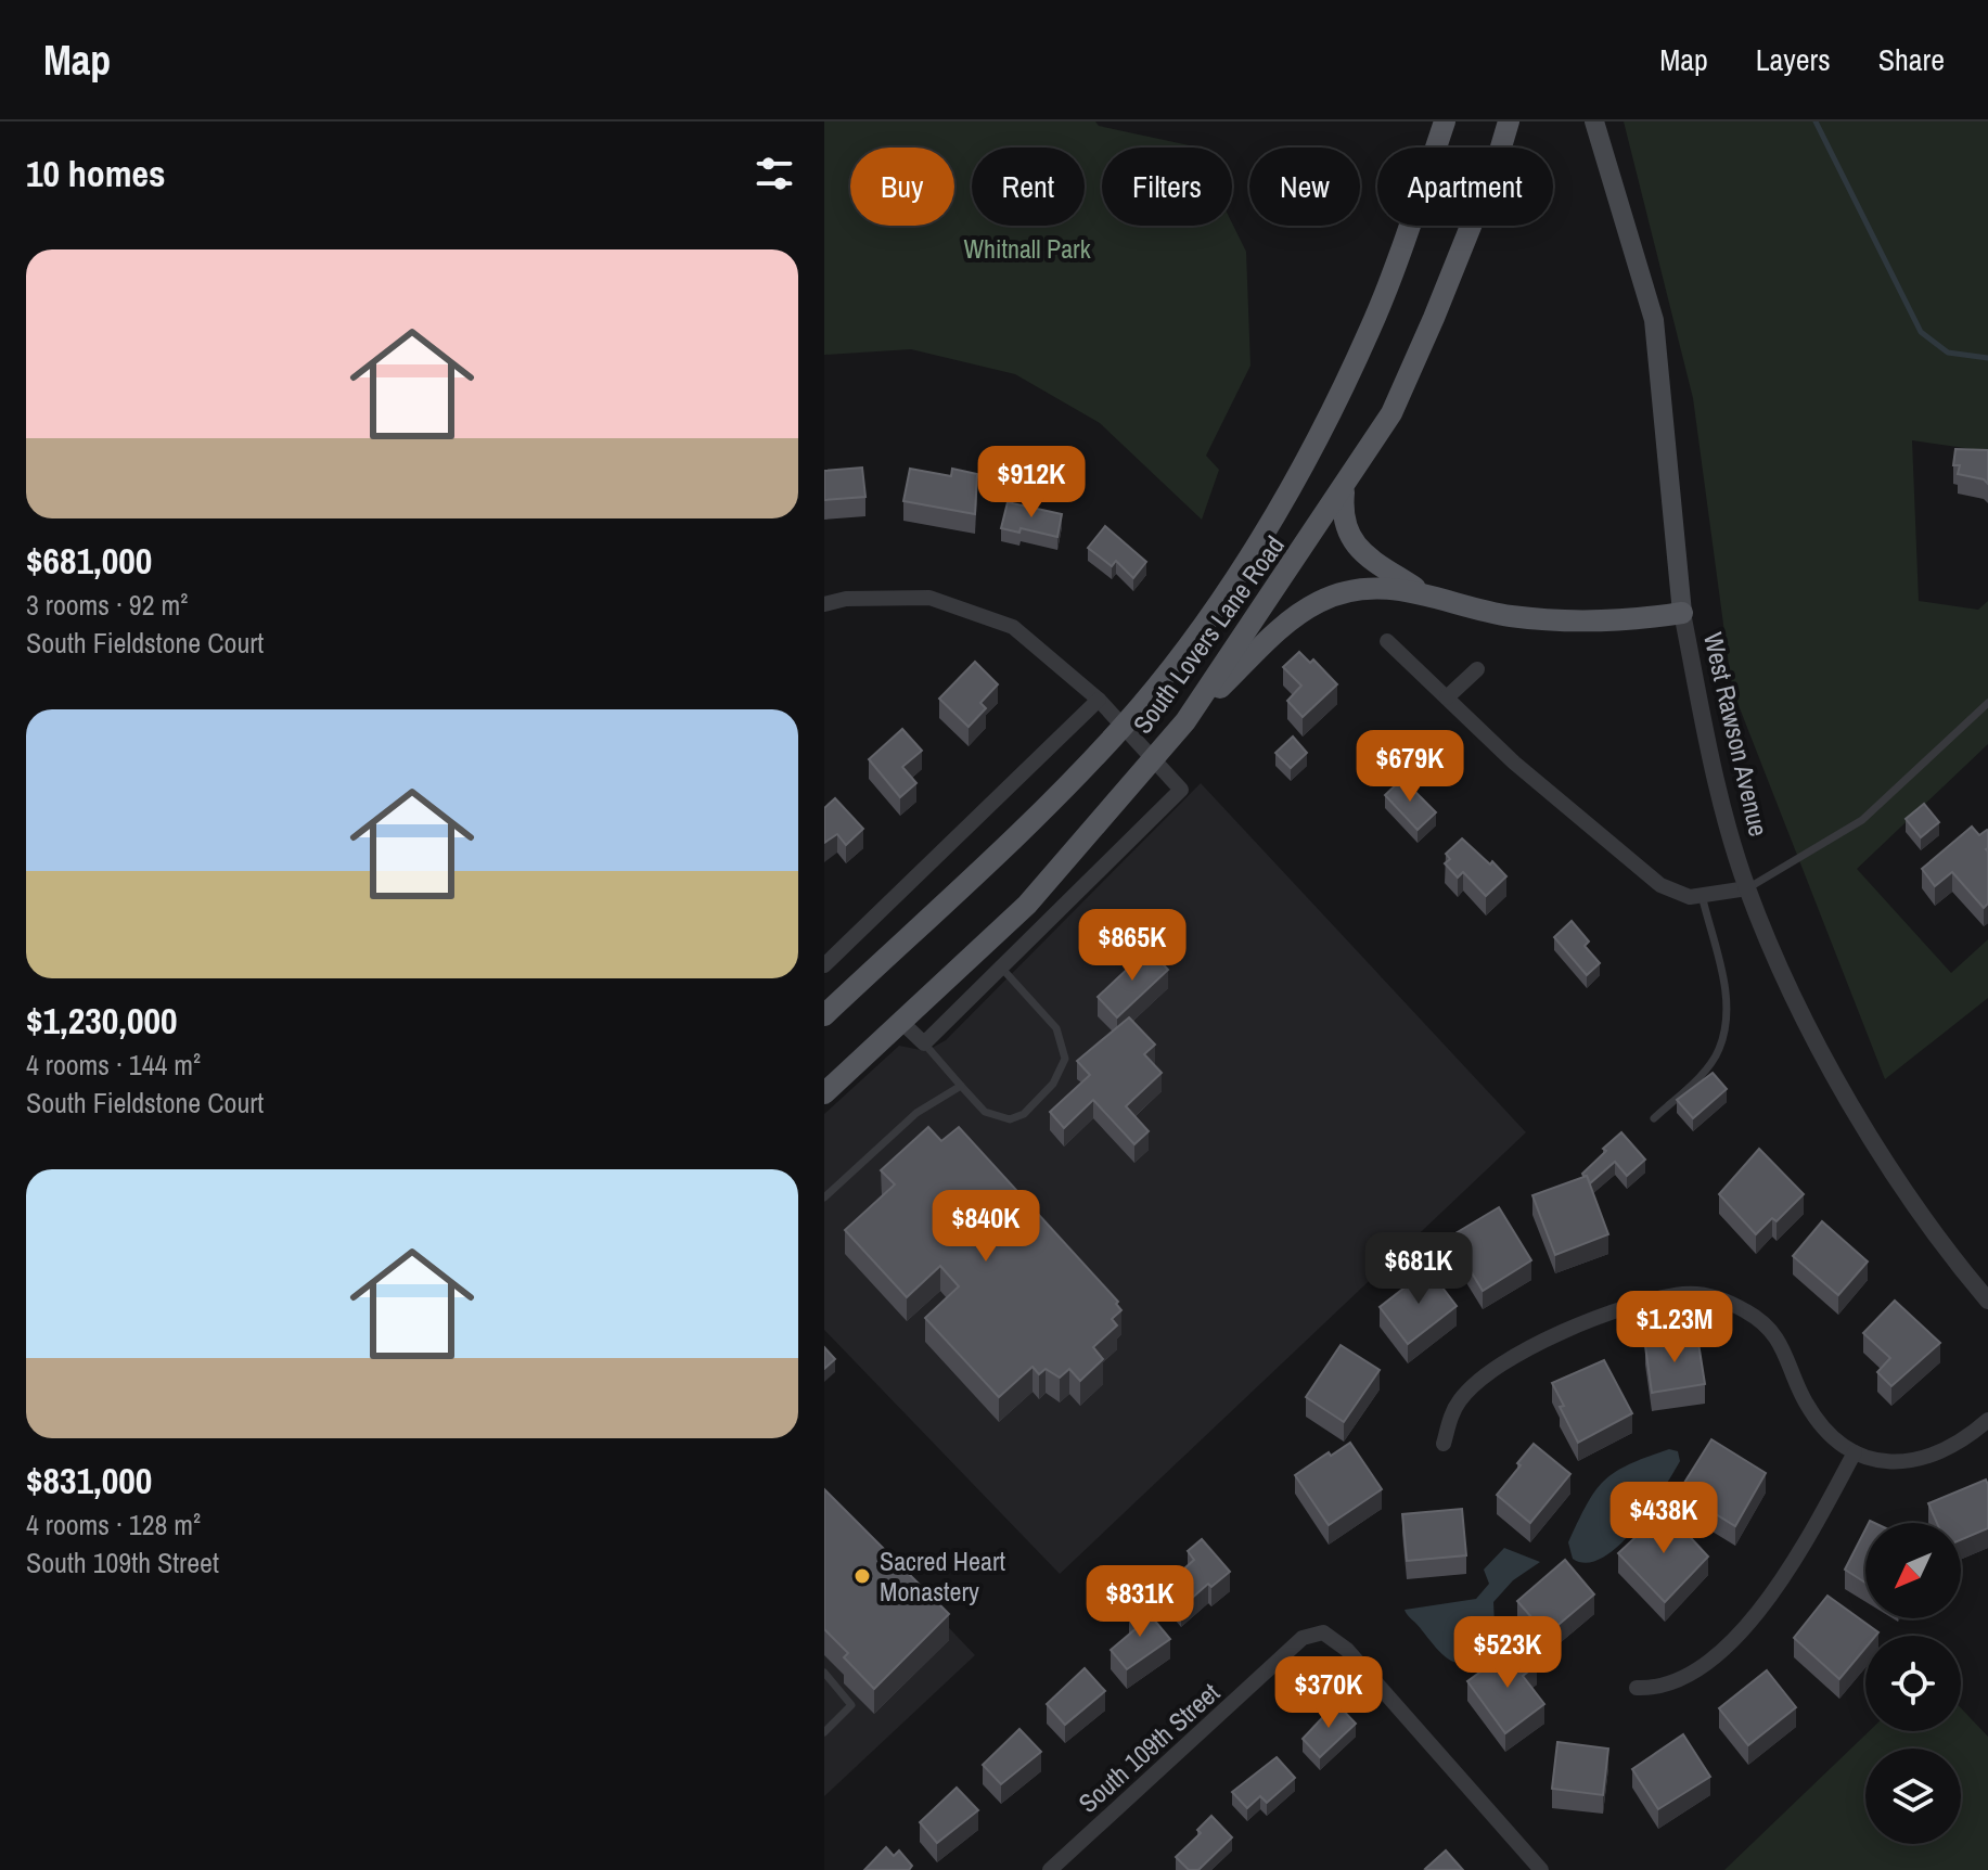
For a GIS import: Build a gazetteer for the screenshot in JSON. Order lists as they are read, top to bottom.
{
  "streets": {
    "main road": ["South Lovers Lane Road", "West Rawson Avenue"],
    "street": ["South 109th Street"]
  },
  "parks": ["Whitnall Park"],
  "places": ["Sacred Heart Monastery"],
  "north": "bottom left",
  "page": {
    "header": "Map",
    "nav": ["Map", "Layers", "Share"],
    "heading": "10 homes",
    "chip": [
      "Buy",
      "Rent",
      "Filters",
      "New",
      "Apartment"
    ],
    "list": [
      {
        "name": "$681,000",
        "note": "3 rooms · 92 m² · South Fieldstone Court"
      },
      {
        "name": "$1,230,000",
        "note": "4 rooms · 144 m² · South Fieldstone Court"
      },
      {
        "name": "$831,000",
        "note": "4 rooms · 128 m² · South 109th Street"
      }
    ],
    "price": [
      "$912K",
      "$679K",
      "$865K",
      "$840K",
      "$681K",
      "$1.23M",
      "$438K",
      "$831K",
      "$523K",
      "$370K"
    ]
  }
}
